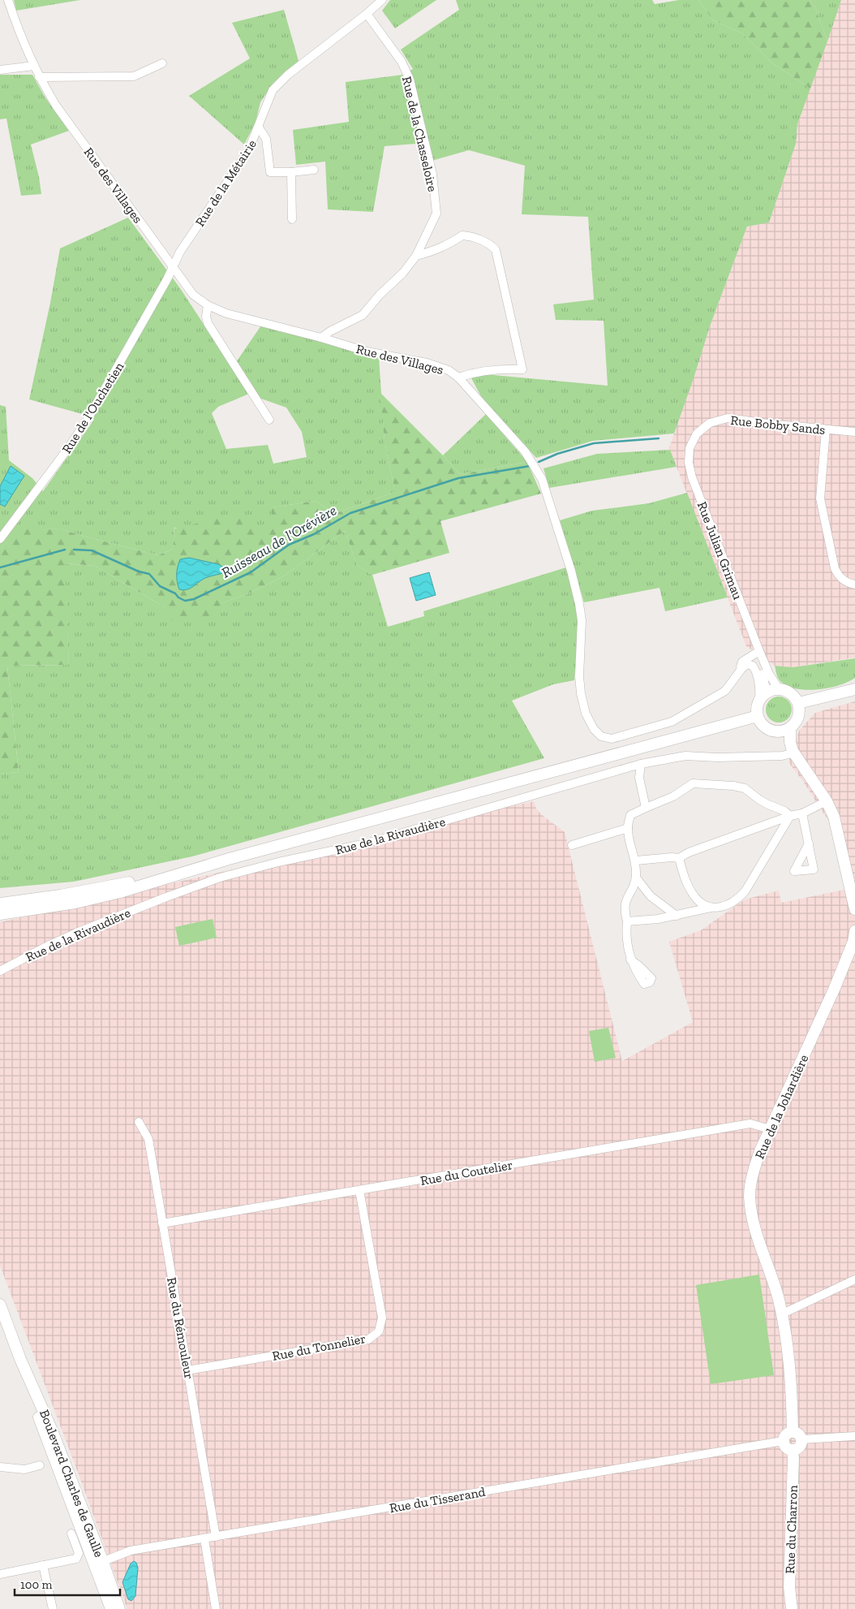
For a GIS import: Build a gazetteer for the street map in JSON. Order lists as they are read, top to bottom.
{
  "streets": {
    "street": [
      "Rue de la Chasseloire",
      "Rue de la Métairie",
      "Rue des Villages",
      "Rue de l'Ouchetien",
      "Rue Bobby Sands",
      "Rue Julian Grimau",
      "Rue de la Rivaudière",
      "Rue de la Johardière",
      "Rue du Coutelier",
      "Rue du Rémouleur",
      "Rue du Tonnelier",
      "Boulevard Charles de Gaulle",
      "Rue du Tisserand",
      "Rue du Charron"
    ]
  },
  "crossings": [
    ["Rue de la Chasseloire", "Rue de la Métairie"],
    ["Rue de la Chasseloire", "Rue des Villages"],
    ["Rue de la Métairie", "Rue des Villages"],
    ["Rue de la Métairie", "Rue de l'Ouchetien"],
    ["Rue des Villages", "Rue de l'Ouchetien"],
    ["Rue Bobby Sands", "Rue Julian Grimau"],
    ["Rue de la Johardière", "Rue du Coutelier"],
    ["Rue de la Johardière", "Rue du Tisserand"],
    ["Rue de la Johardière", "Rue du Charron"],
    ["Rue du Coutelier", "Rue du Rémouleur"],
    ["Rue du Coutelier", "Rue du Tonnelier"],
    ["Rue du Rémouleur", "Rue du Tonnelier"],
    ["Rue du Rémouleur", "Rue du Tisserand"],
    ["Boulevard Charles de Gaulle", "Rue du Tisserand"],
    ["Rue du Tisserand", "Rue du Charron"]
  ],
  "water": ["Ruisseau de l'Orévière"],
  "scale_bar": "100 m"
}
